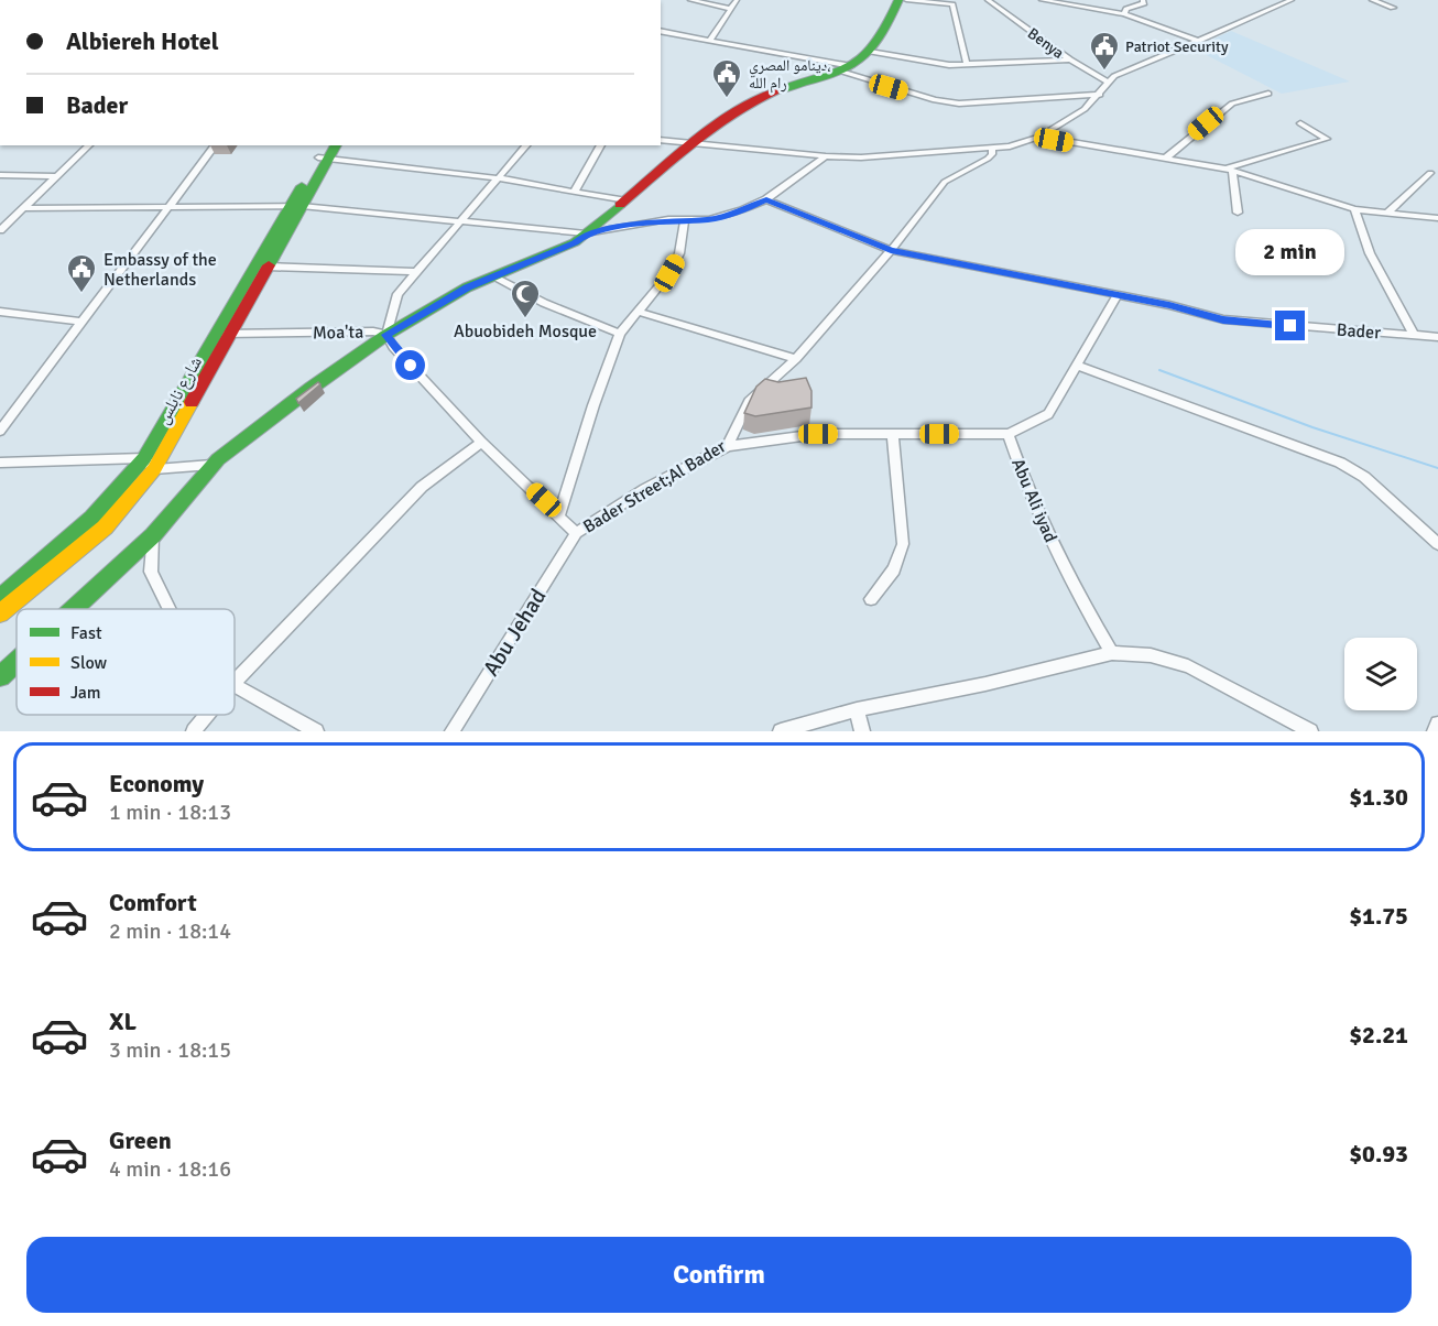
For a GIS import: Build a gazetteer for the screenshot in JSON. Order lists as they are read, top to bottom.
{
  "streets": {
    "street": [
      "Benya",
      "Bader",
      "Moa'ta",
      "شارع نابلس",
      "Bader Street;Al Bader",
      "Abu Ali iyad",
      "Abu Jehad"
    ]
  },
  "crossings": [
    ["Bader", "Bader Street;Al Bader"],
    ["Bader", "Abu Ali iyad"],
    ["Moa'ta", "شارع نابلس"],
    ["Bader Street;Al Bader", "Abu Jehad"]
  ],
  "places": {
    "public building": ["Patriot Security", "دينامو المصري، رام الله", "Embassy of the Netherlands"],
    "mosque": ["Abuobideh Mosque"]
  },
  "legend": ["Fast", "Slow", "Jam"],
  "page": {
    "banner": ["Albiereh Hotel", "Bader"],
    "bubble": "2 min",
    "list": [
      {
        "name": "Economy",
        "note": "1 min · 18:13",
        "value": "$1.30"
      },
      {
        "name": "Comfort",
        "note": "2 min · 18:14",
        "value": "$1.75"
      },
      {
        "name": "XL",
        "note": "3 min · 18:15",
        "value": "$2.21"
      },
      {
        "name": "Green",
        "note": "4 min · 18:16",
        "value": "$0.93"
      }
    ],
    "buttons": "Confirm"
  }
}
